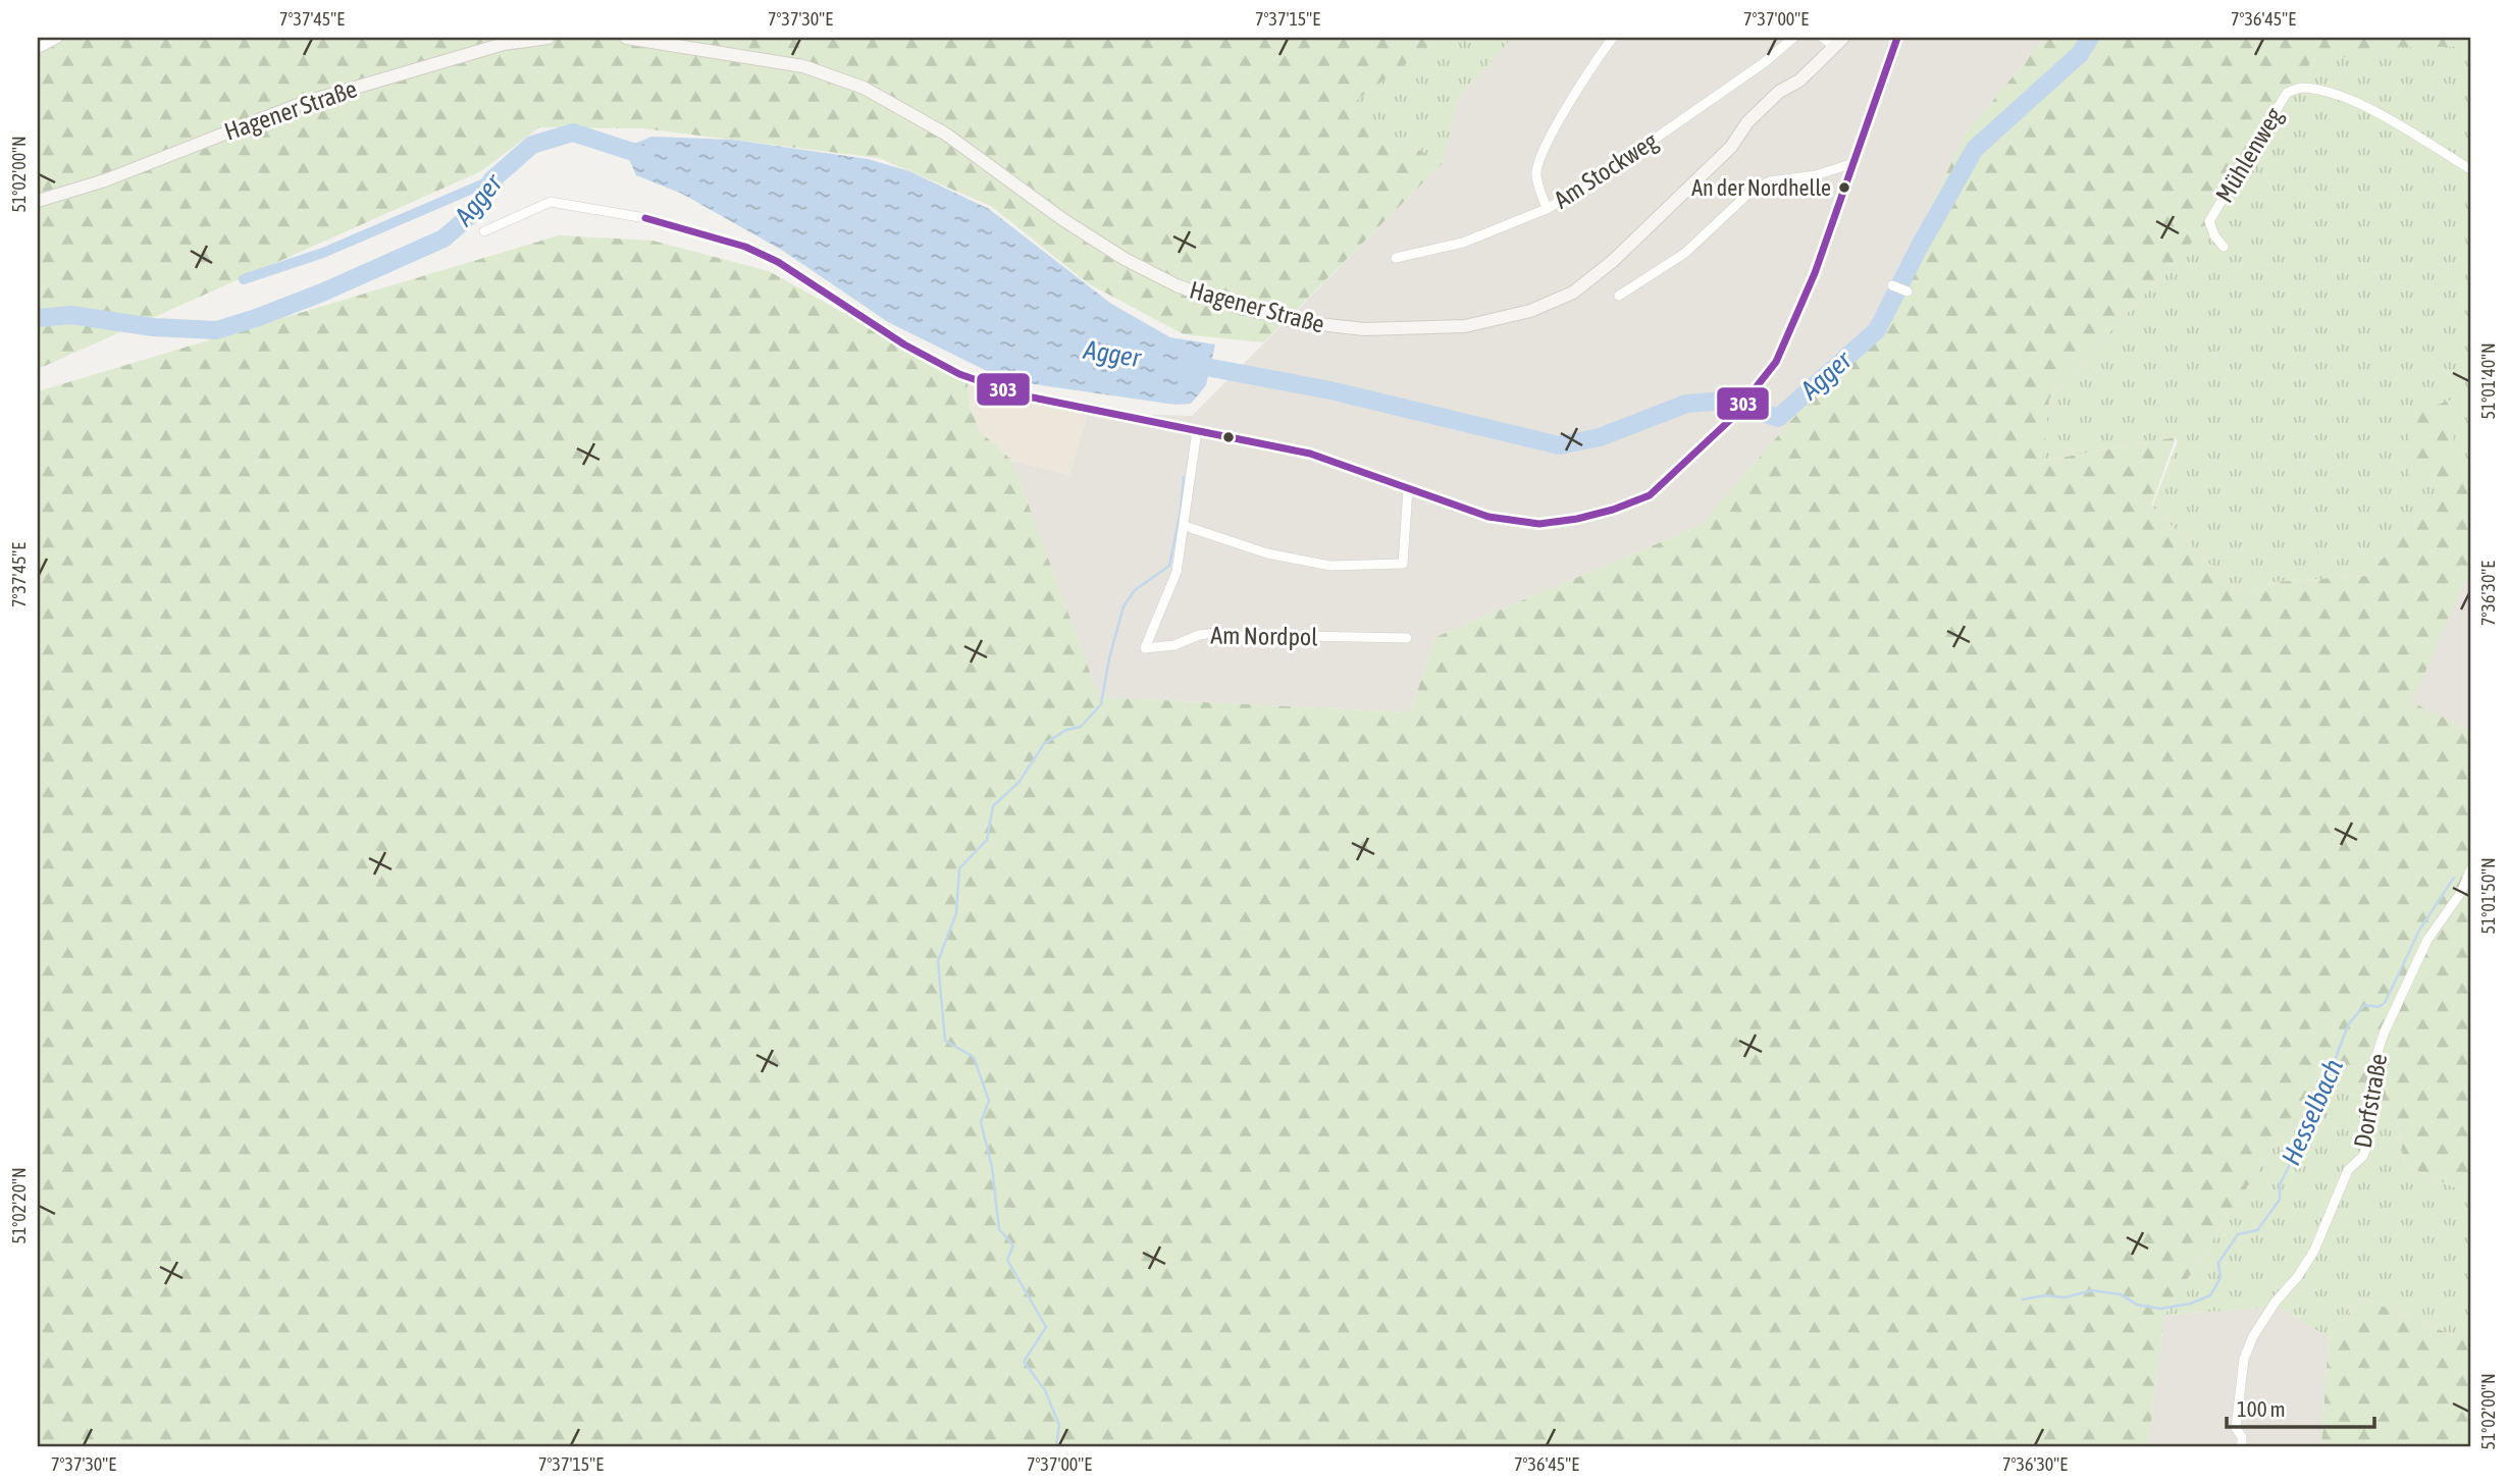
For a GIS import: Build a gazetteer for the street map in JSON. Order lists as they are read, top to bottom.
{
  "streets": {
    "main road": ["Hagener Straße"],
    "street": [
      "Mühlenweg",
      "Am Stockweg",
      "Am Nordpol",
      "Dorfstraße"
    ]
  },
  "water": ["Agger", "Hesselbach"],
  "places": ["An der Nordhelle"],
  "lines": ["transit line 303"],
  "scale_bar": "100 m",
  "coordinates": [
    "7°37'45\"E",
    "7°37'30\"E",
    "7°37'15\"E",
    "7°37'00\"E",
    "7°36'45\"E",
    "51°02'00\"N",
    "51°01'40\"N",
    "7°36'30\"E",
    "51°01'50\"N",
    "51°02'20\"N"
  ]
}
